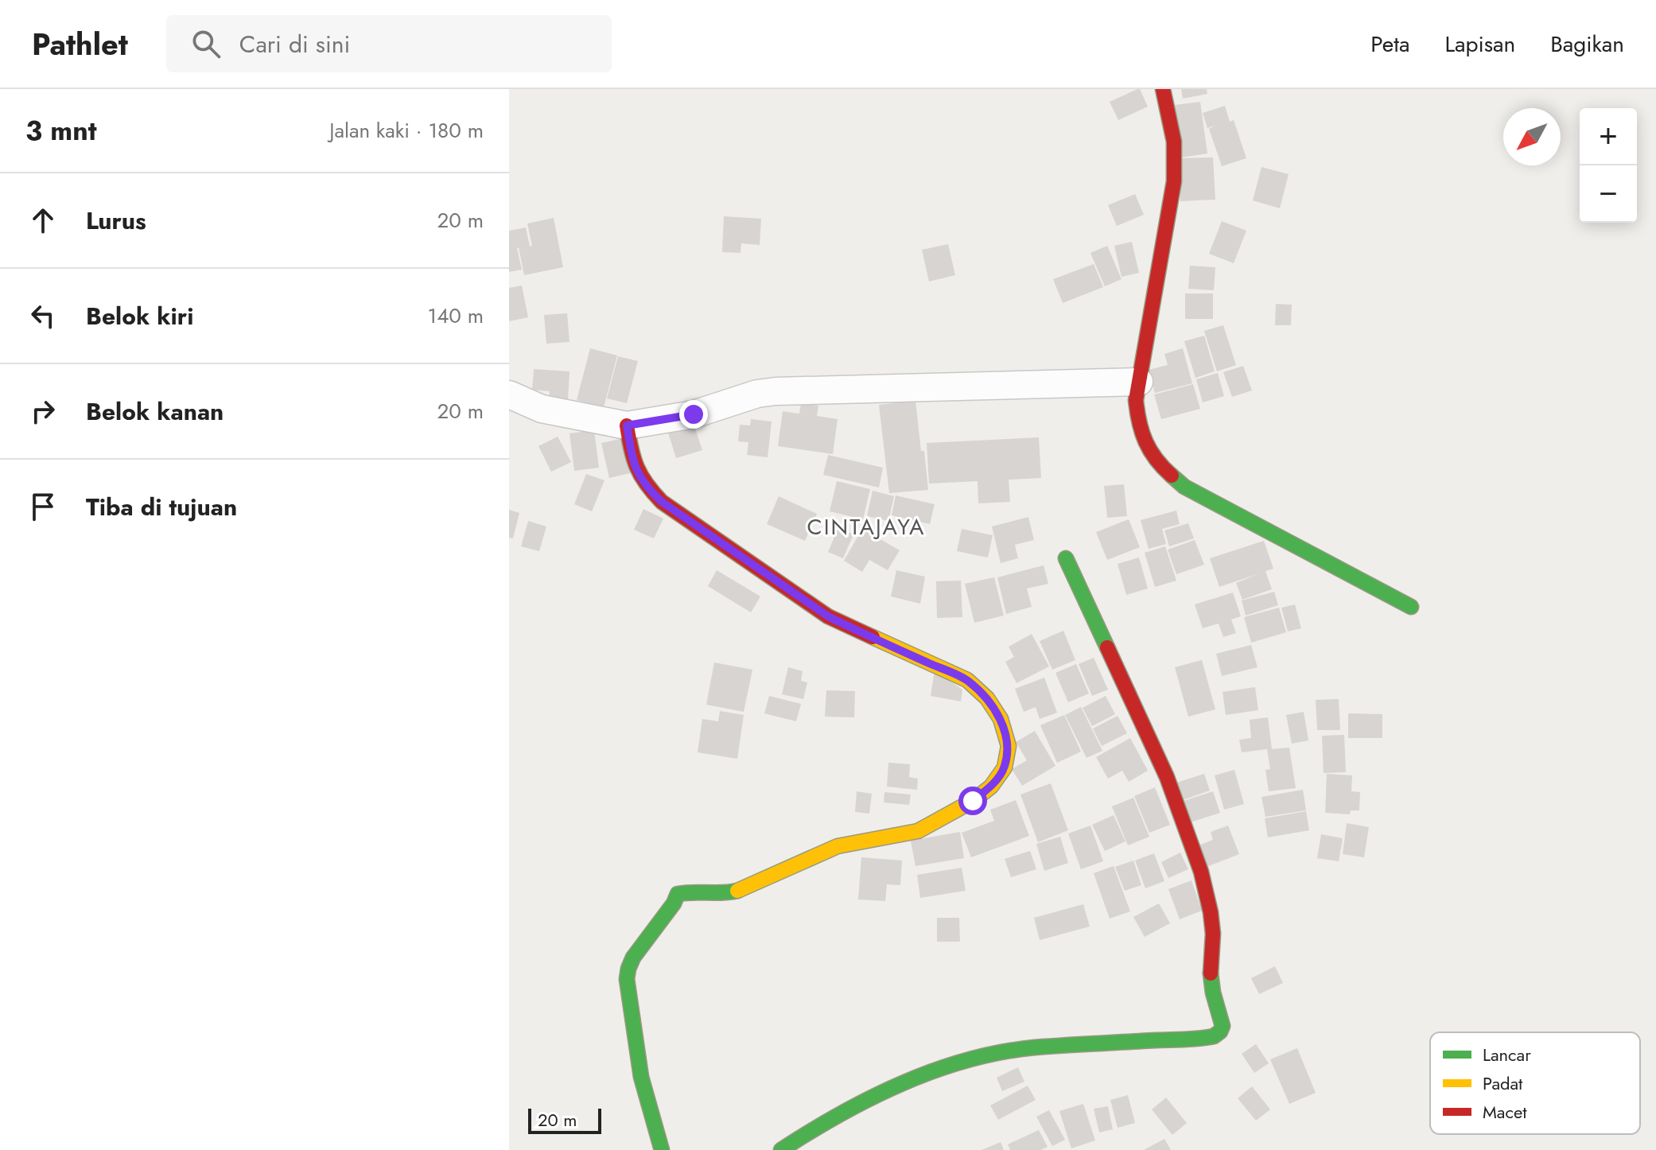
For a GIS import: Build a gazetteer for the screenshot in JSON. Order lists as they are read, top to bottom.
{
  "districts": ["CINTAJAYA"],
  "legend": ["Lancar", "Padat", "Macet"],
  "scale_bar": "20 m",
  "north": "bottom left",
  "page": {
    "header": "Pathlet",
    "search": "Cari di sini",
    "nav": ["Peta", "Lapisan", "Bagikan"],
    "heading": ["3 mnt", "Jalan kaki · 180 m"],
    "map_buttons": ["+", "−"],
    "list": [
      ["Lurus", "20 m"],
      ["Belok kiri", "140 m"],
      ["Belok kanan", "20 m"],
      "Tiba di tujuan"
    ],
    "scale": "20 m"
  }
}
